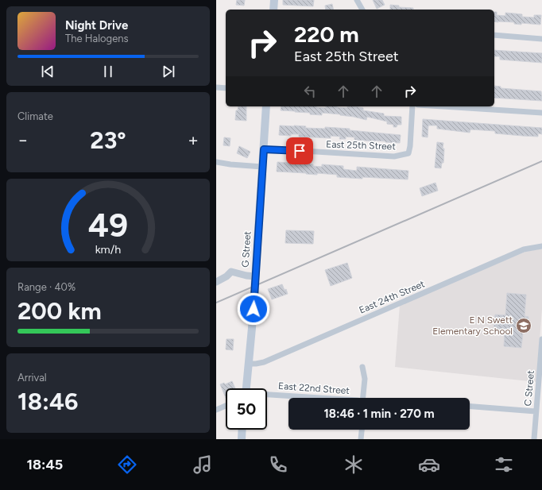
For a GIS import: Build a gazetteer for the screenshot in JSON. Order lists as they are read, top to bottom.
{
  "streets": {
    "main road": ["G Street"],
    "street": [
      "East 25th Street",
      "East 24th Street",
      "East 22nd Street",
      "C Street"
    ]
  },
  "crossings": [
    ["East 25th Street", "G Street"],
    ["G Street", "East 24th Street"]
  ],
  "places": {
    "school or university": ["E N Swett Elementary School"]
  },
  "page": {
    "turn": ["220 m", "East 25th Street"],
    "song": ["Night Drive", "The Halogens"],
    "tile": [
      "Climate",
      ["Range · 40%", "200 km"],
      ["Arrival", "18:46"]
    ],
    "heat": ["−", "23°", "+"],
    "limit": "50",
    "trip": "18:46 · 1 min · 270 m",
    "tabs": "18:45",
    "gauge": ["49", "km/h"]
  }
}
